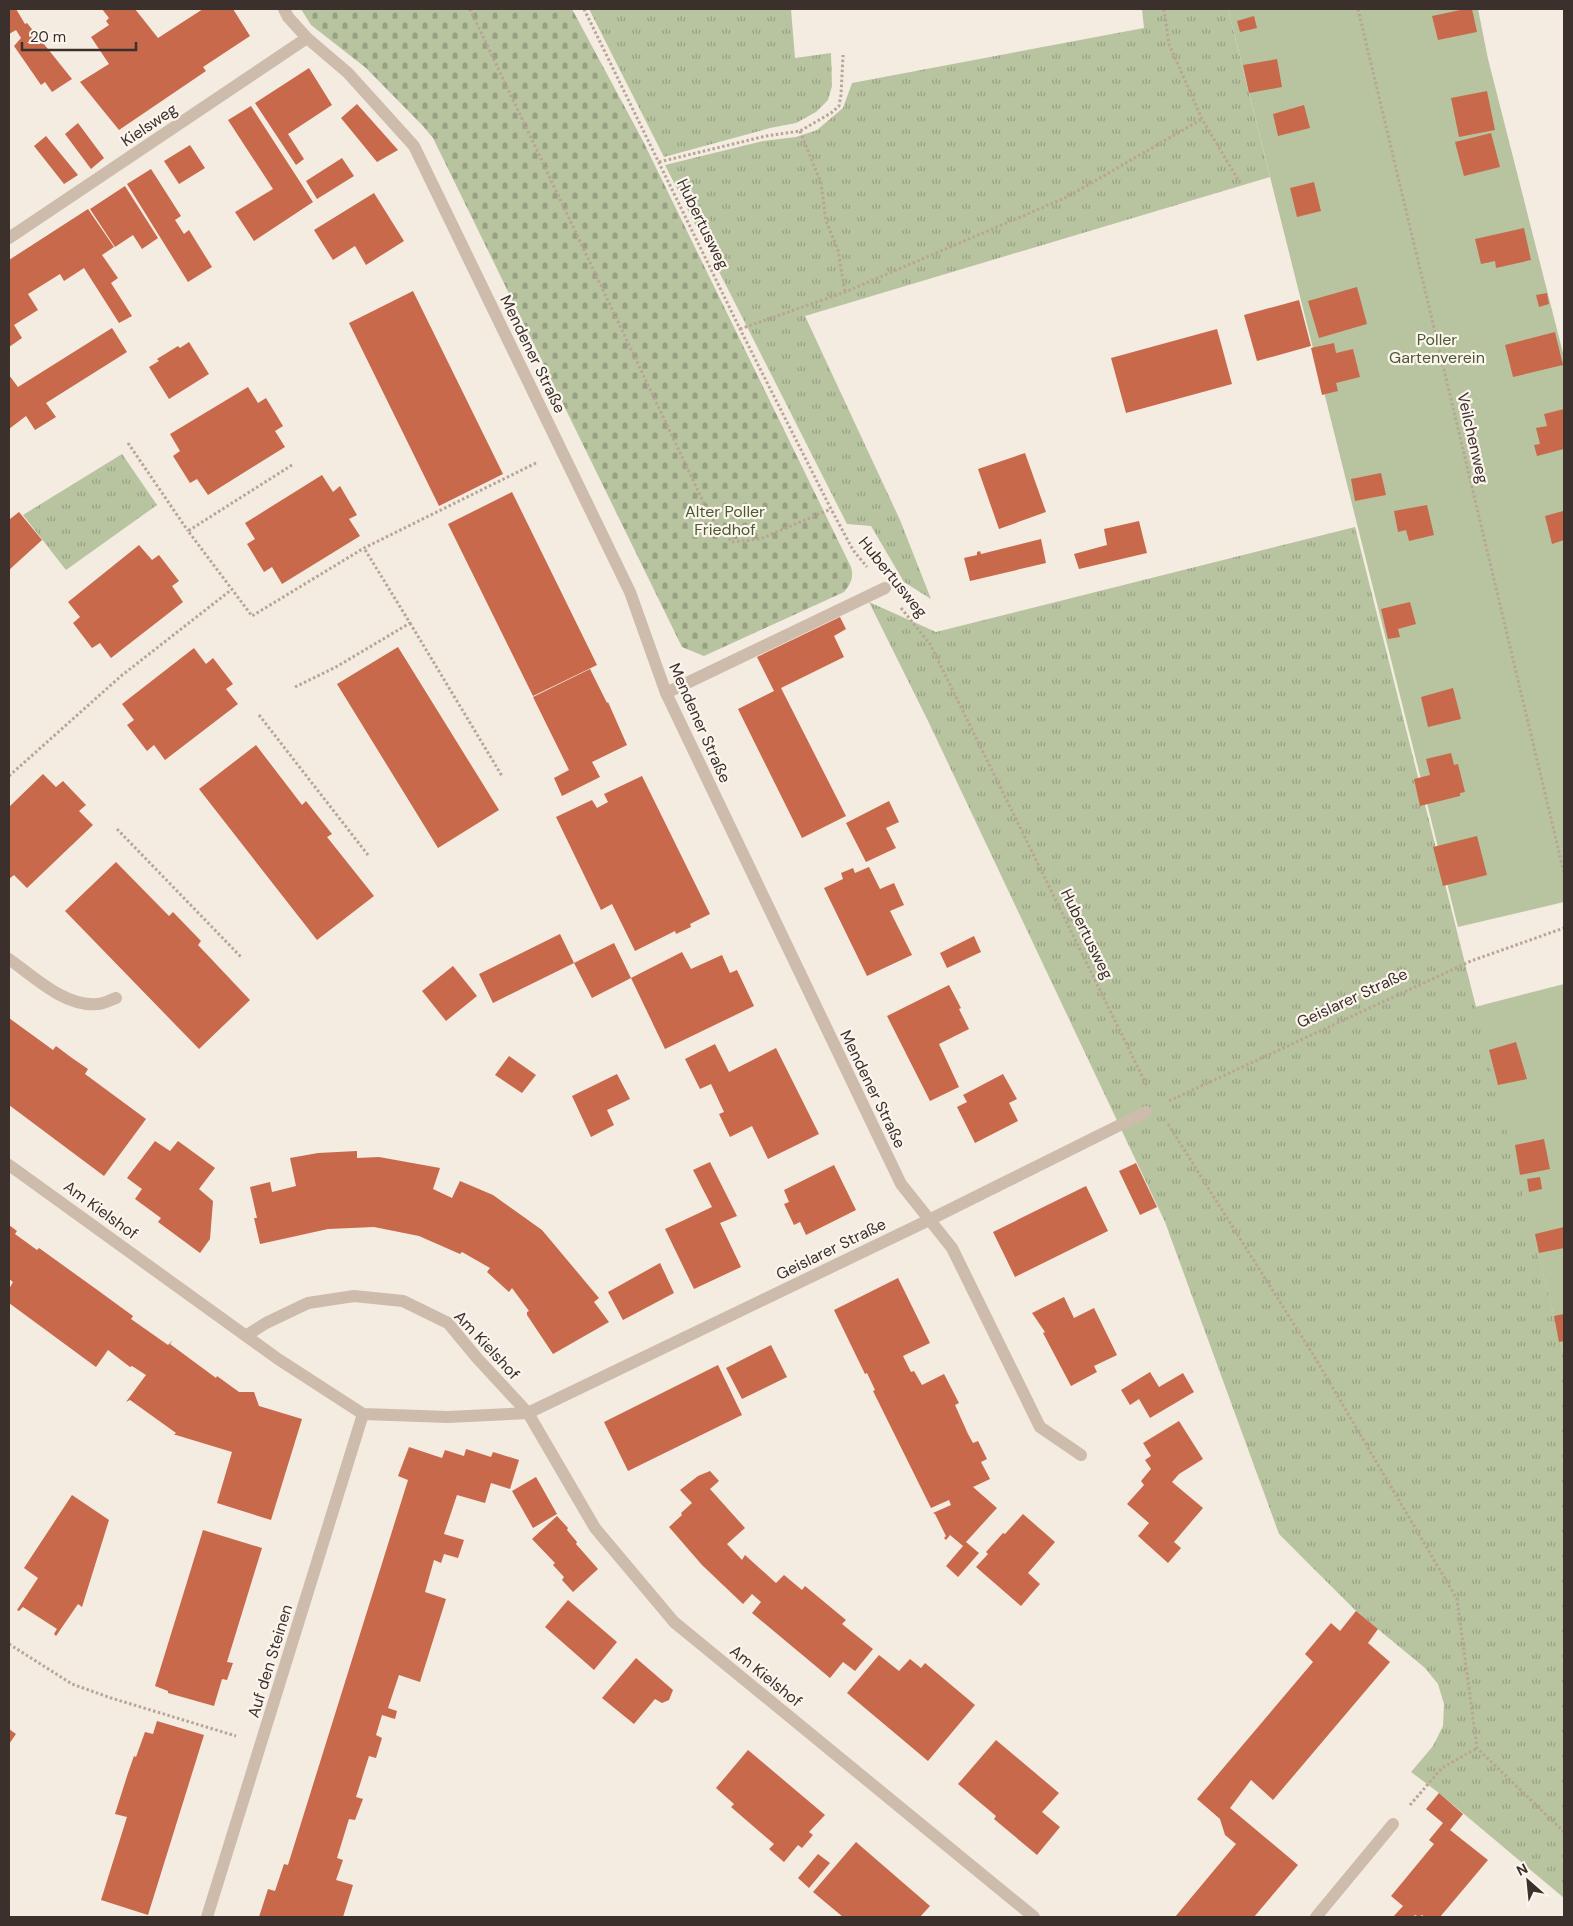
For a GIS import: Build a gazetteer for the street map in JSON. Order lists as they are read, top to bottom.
{
  "streets": {
    "street": [
      "Kielsweg",
      "Mendener Straße",
      "Geislarer Straße",
      "Am Kielshof",
      "Auf den Steinen"
    ],
    "path": ["Hubertusweg", "Veilchenweg"]
  },
  "crossings": [
    ["Kielsweg", "Mendener Straße"],
    ["Mendener Straße", "Geislarer Straße"],
    ["Geislarer Straße", "Am Kielshof"],
    ["Am Kielshof", "Auf den Steinen"]
  ],
  "parks": ["Poller Gartenverein", "Alter Poller Friedhof"],
  "scale_bar": "20 m",
  "north": "top left"
}
